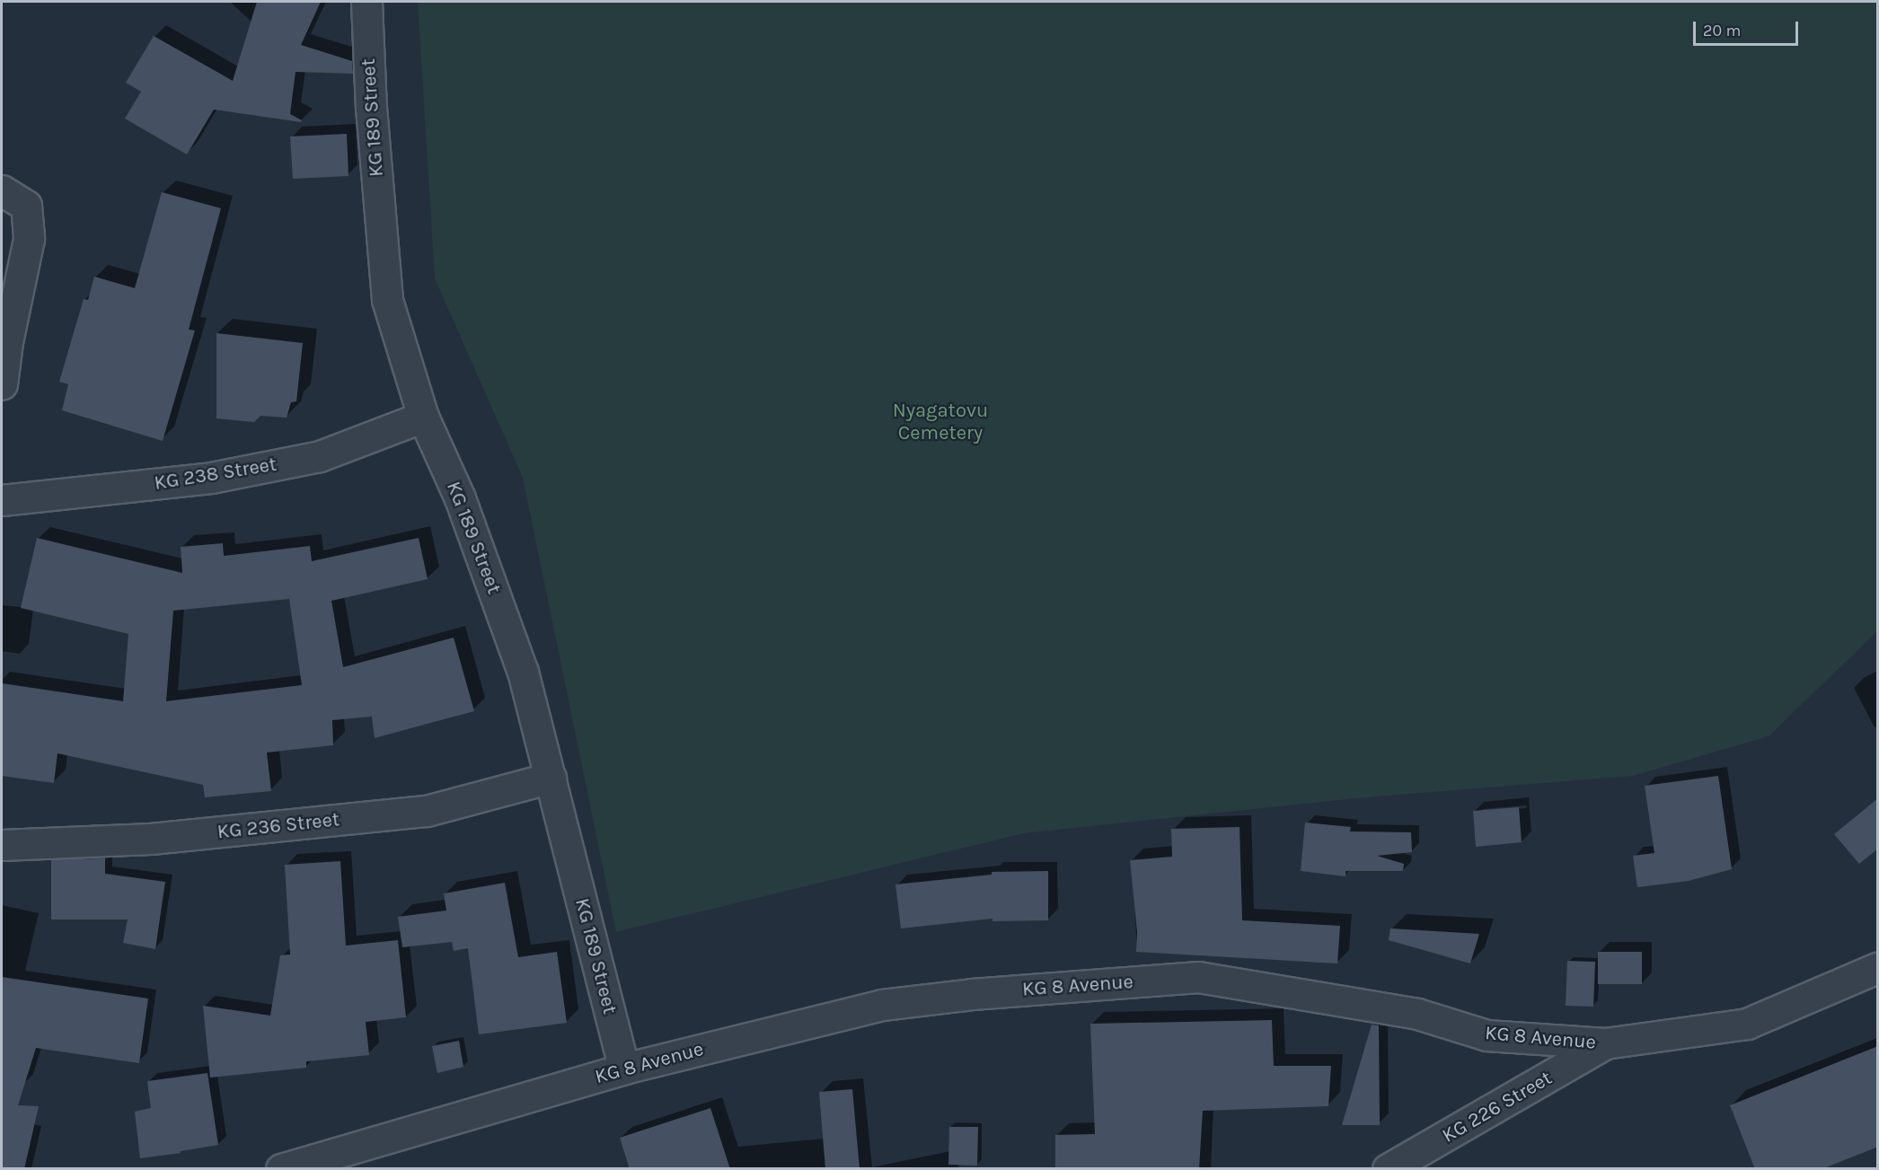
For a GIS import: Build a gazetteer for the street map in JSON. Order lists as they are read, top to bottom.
{
  "streets": {
    "street": [
      "KG 189 Street",
      "KG 238 Street",
      "KG 236 Street",
      "KG 8 Avenue",
      "KG 226 Street"
    ]
  },
  "crossings": [
    ["KG 189 Street", "KG 238 Street"],
    ["KG 189 Street", "KG 236 Street"],
    ["KG 189 Street", "KG 8 Avenue"],
    ["KG 8 Avenue", "KG 226 Street"]
  ],
  "parks": ["Nyagatovu Cemetery"],
  "scale_bar": "20 m"
}
